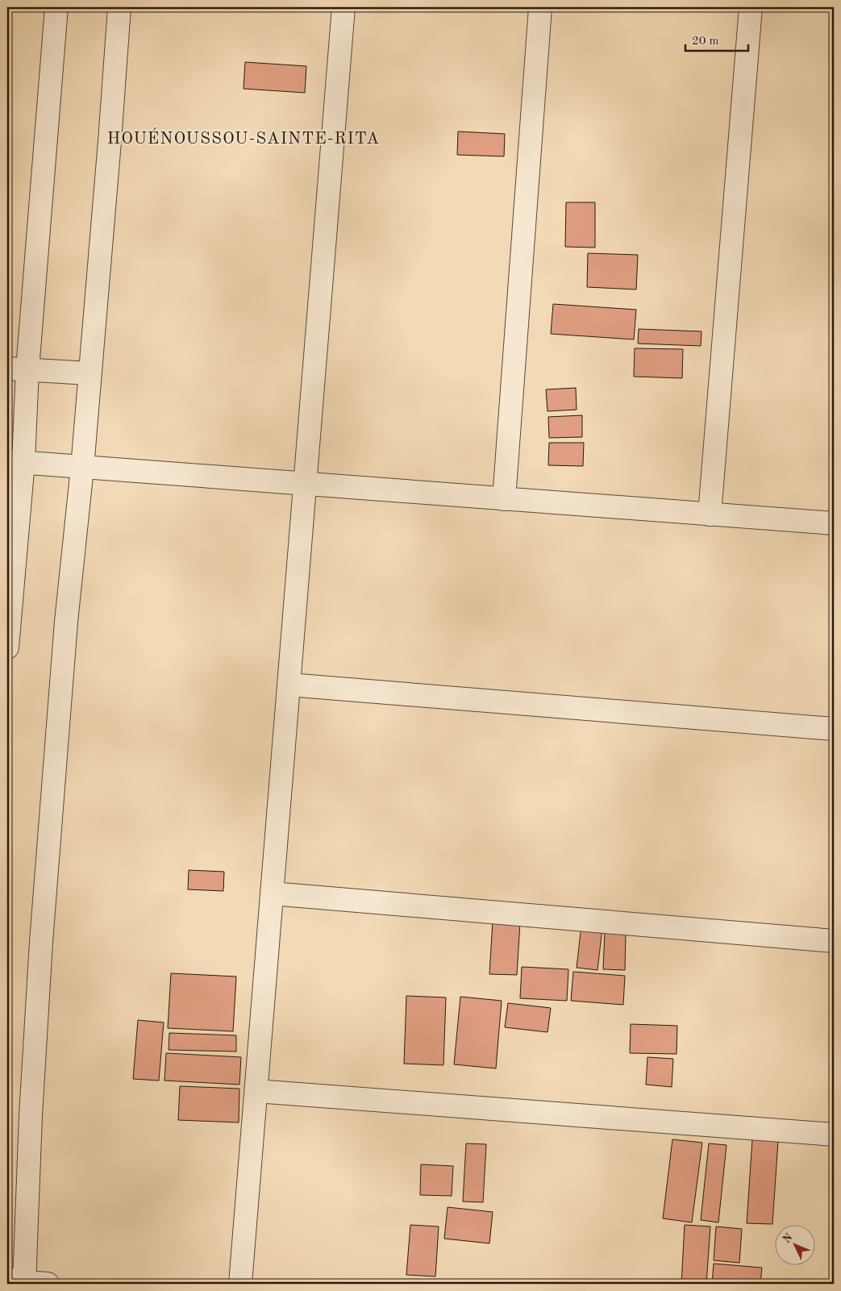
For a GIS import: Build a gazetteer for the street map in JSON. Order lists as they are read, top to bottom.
{
  "districts": ["HOUÉNOUSSOU-SAINTE-RITA"],
  "scale_bar": "20 m",
  "north": "top left"
}
